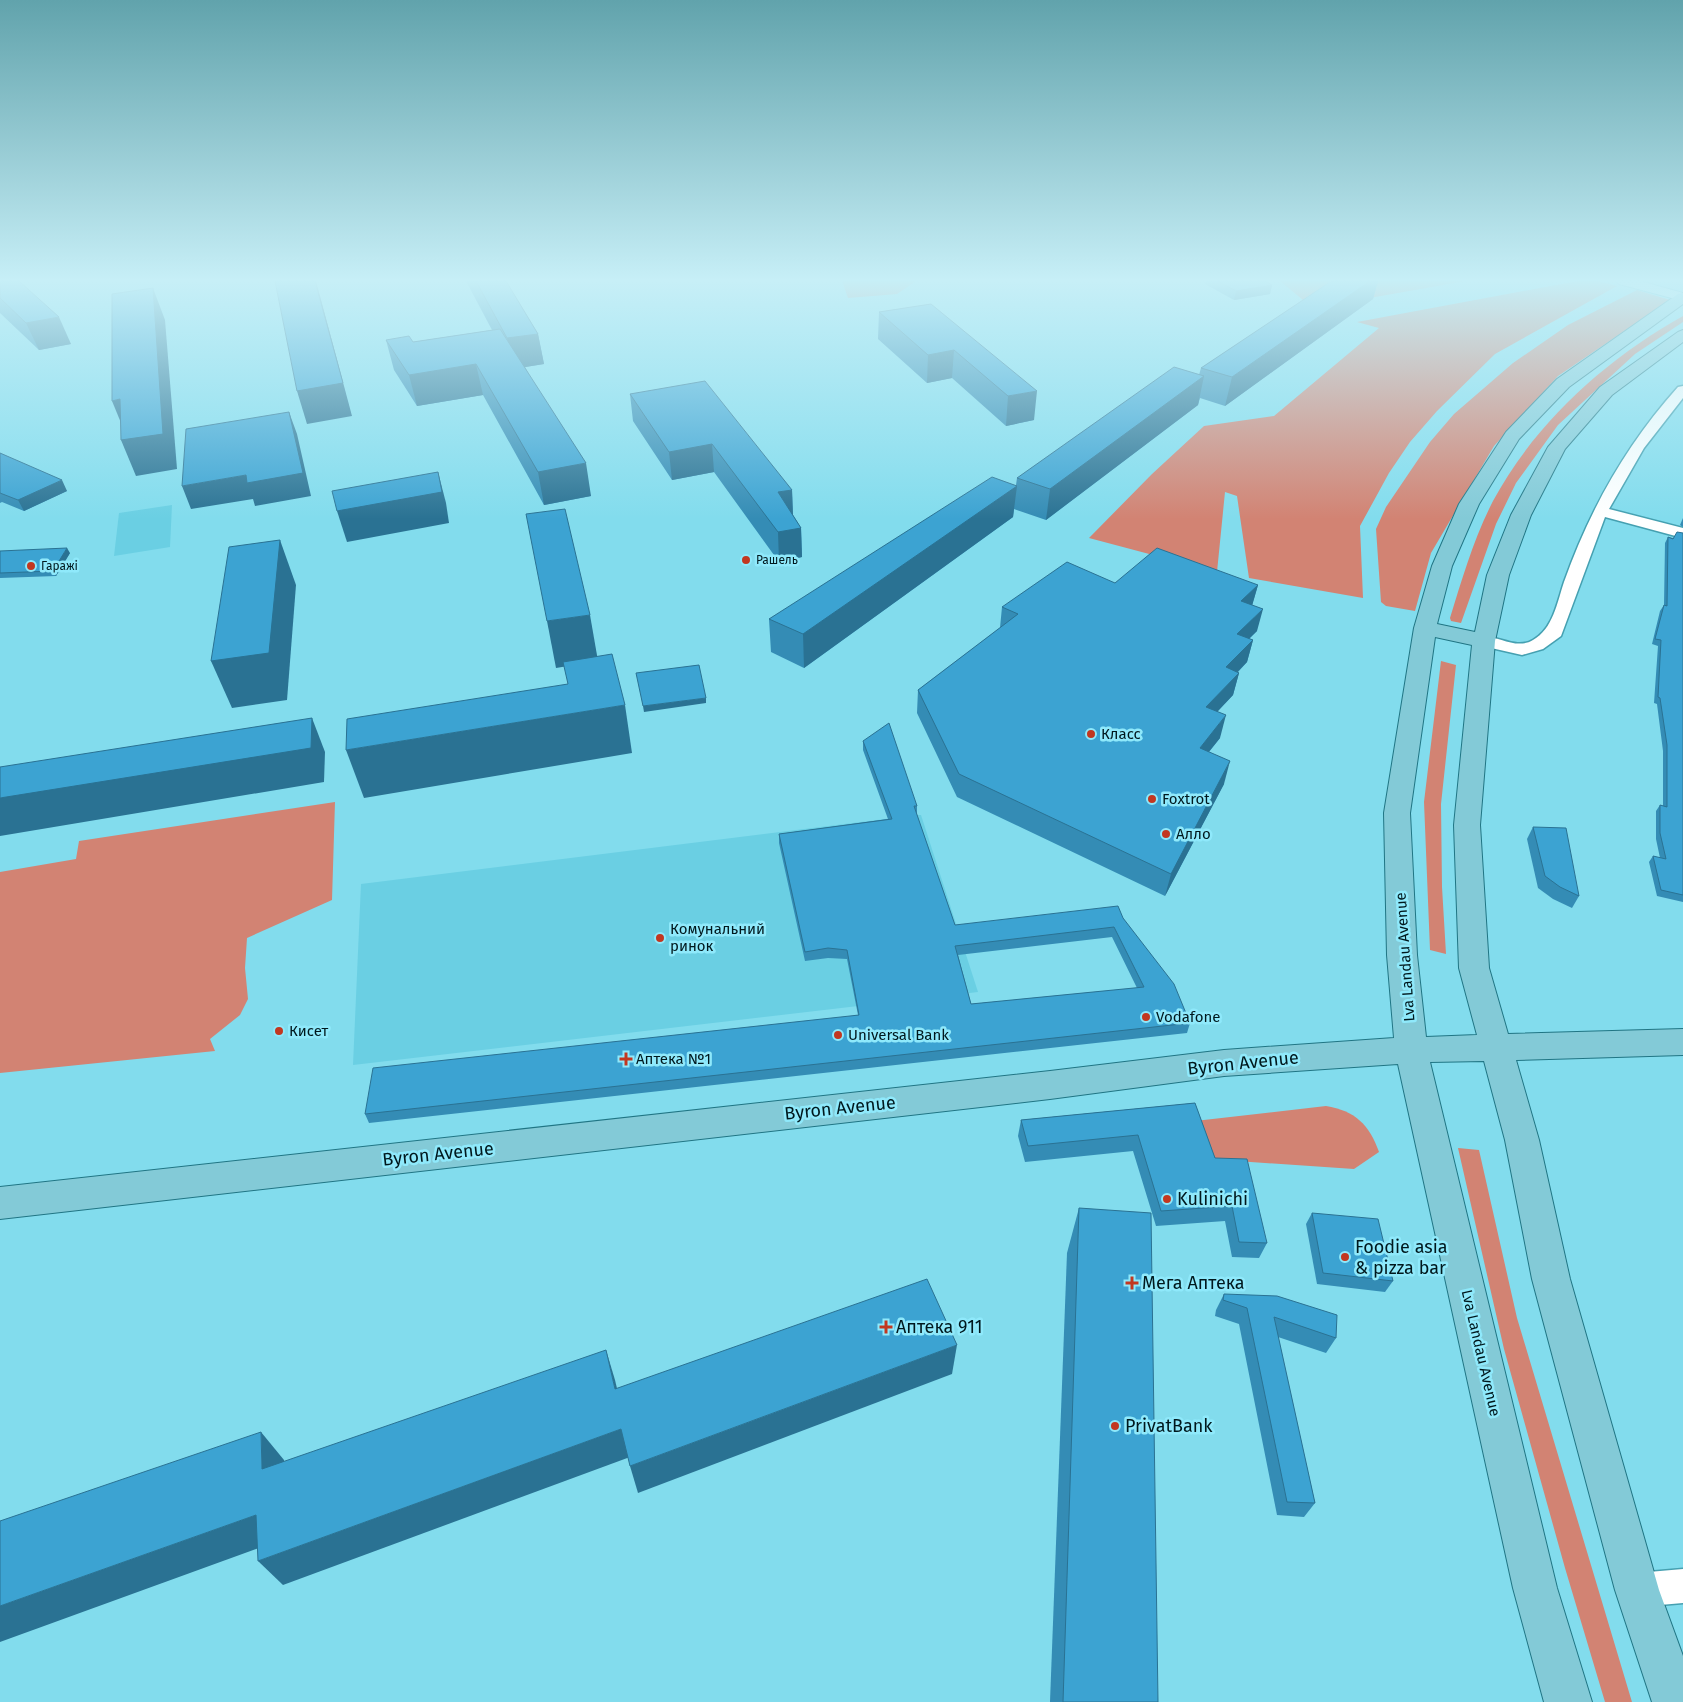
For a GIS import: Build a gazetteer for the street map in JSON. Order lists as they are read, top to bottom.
{
  "streets": {
    "main road": ["Lva Landau Avenue", "Byron Avenue"]
  },
  "crossings": [
    ["Lva Landau Avenue", "Byron Avenue"]
  ],
  "places": {
    "other": [
      "Рашель",
      "Гаражі",
      "Класс",
      "Foxtrot",
      "Алло",
      "Комунальний ринок",
      "Vodafone",
      "Кисет",
      "Universal Bank",
      "Kulinichi",
      "Foodie asia & pizza bar",
      "PrivatBank"
    ],
    "health": ["Аптека №1", "Мега Аптека", "Аптека 911"]
  }
}
